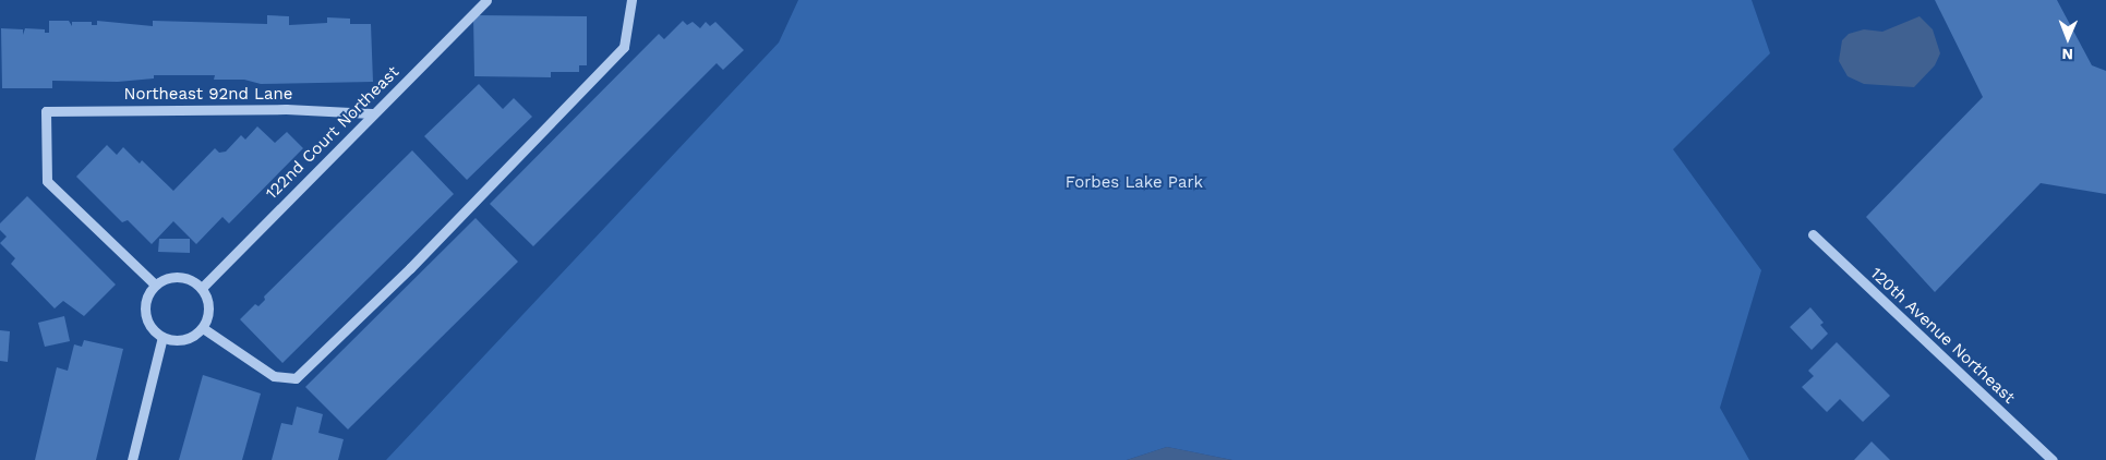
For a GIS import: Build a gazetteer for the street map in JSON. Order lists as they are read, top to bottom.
{
  "streets": {
    "street": ["Northeast 92nd Lane", "122nd Court Northeast", "120th Avenue Northeast"]
  },
  "crossings": [
    ["Northeast 92nd Lane", "122nd Court Northeast"]
  ],
  "parks": ["Forbes Lake Park"],
  "north": "bottom"
}
